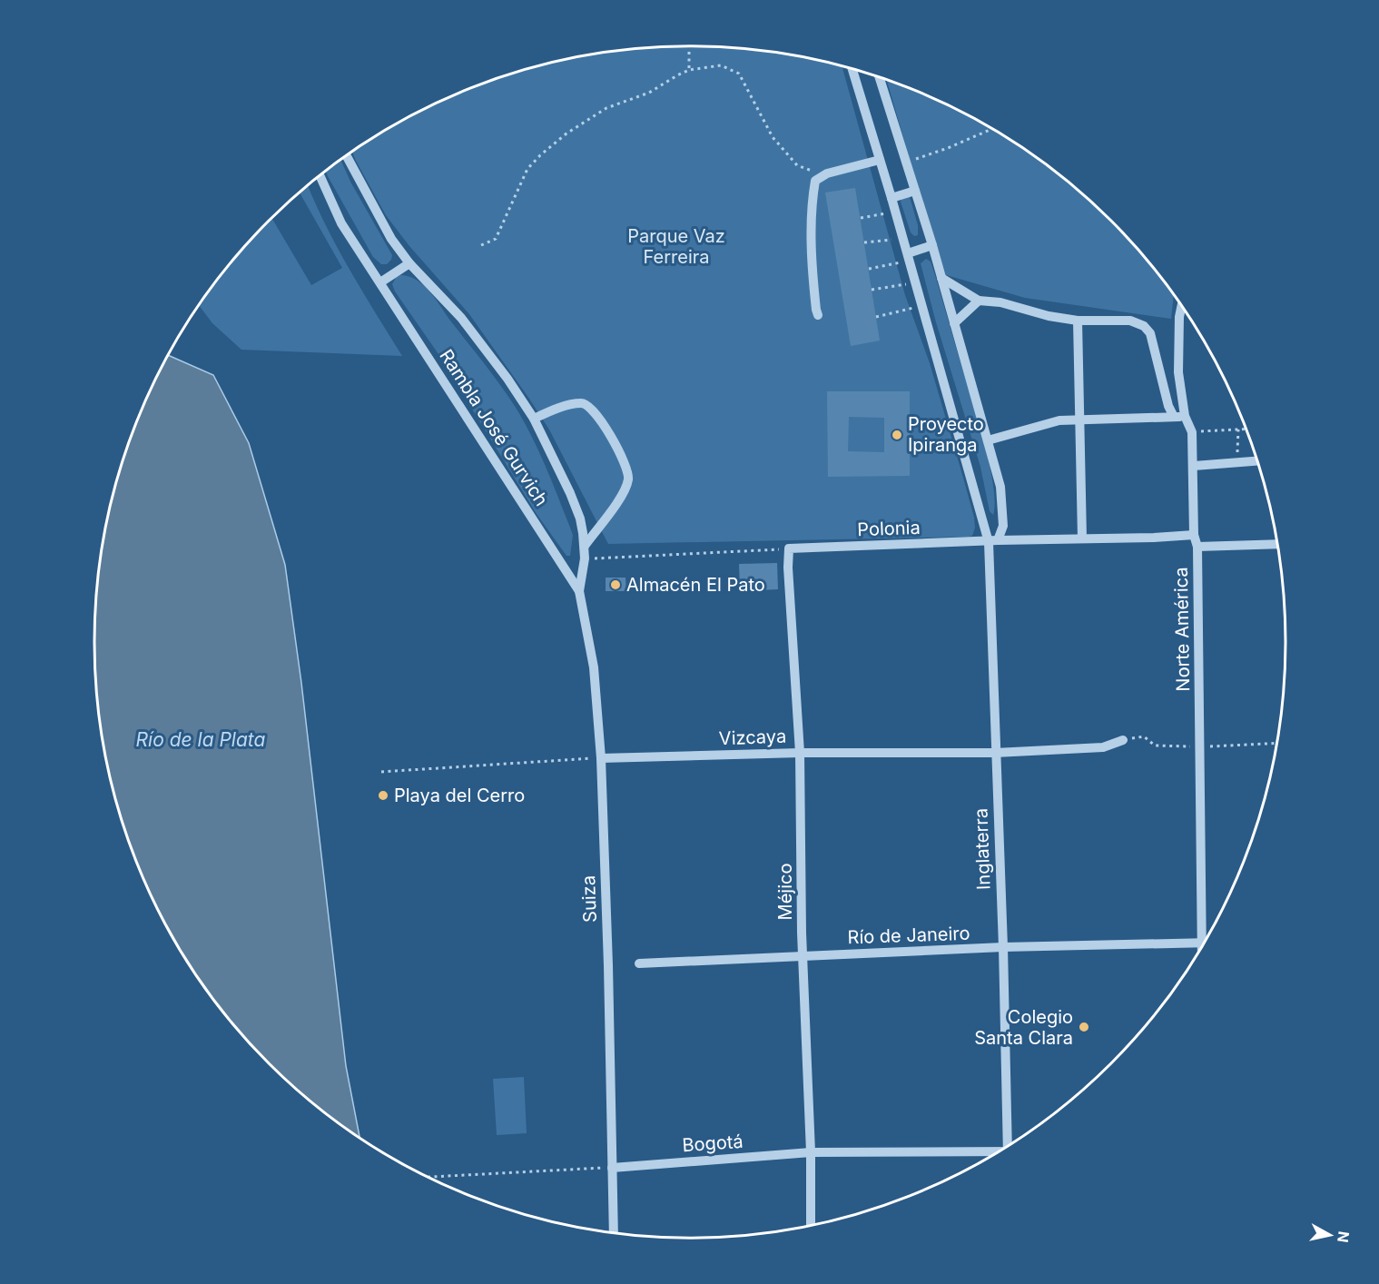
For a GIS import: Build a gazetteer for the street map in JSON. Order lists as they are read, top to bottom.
{
  "streets": {
    "street": [
      "Rambla José Gurvich",
      "Polonia",
      "Norte América",
      "Vizcaya",
      "Inglaterra",
      "Méjico",
      "Suiza",
      "Río de Janeiro",
      "Bogotá"
    ]
  },
  "crossings": [
    ["Rambla José Gurvich", "Suiza"],
    ["Polonia", "Norte América"],
    ["Polonia", "Inglaterra"],
    ["Polonia", "Méjico"],
    ["Vizcaya", "Inglaterra"],
    ["Vizcaya", "Méjico"],
    ["Vizcaya", "Suiza"],
    ["Inglaterra", "Río de Janeiro"],
    ["Méjico", "Río de Janeiro"],
    ["Méjico", "Bogotá"],
    ["Suiza", "Bogotá"]
  ],
  "water": ["Río de la Plata"],
  "parks": ["Parque Vaz Ferreira"],
  "places": [
    "Proyecto Ipiranga",
    "Almacén El Pato",
    "Playa del Cerro",
    "Colegio Santa Clara"
  ],
  "north": "right"
}
